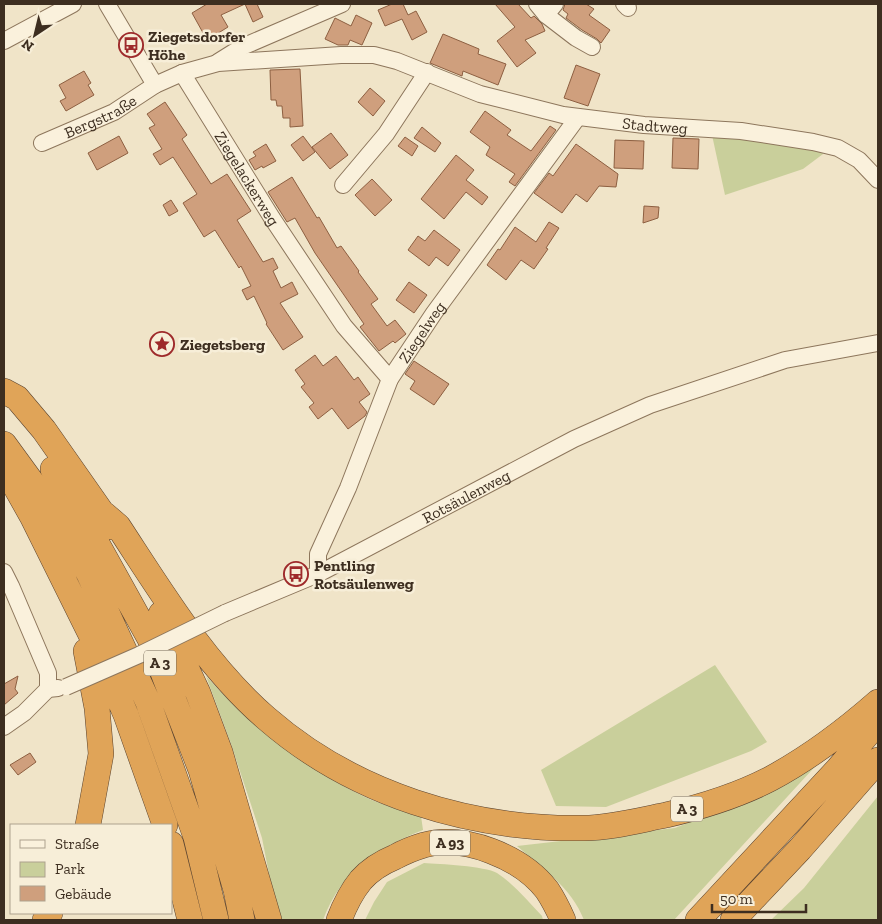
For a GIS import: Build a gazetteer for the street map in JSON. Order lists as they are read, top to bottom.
{
  "streets": {
    "highway": ["A 3", "A 93"],
    "street": [
      "Bergstraße",
      "Stadtweg",
      "Ziegelackerweg",
      "Ziegelweg",
      "Rotsäulenweg"
    ]
  },
  "crossings": [
    ["Stadtweg", "Ziegelackerweg"],
    ["Stadtweg", "Ziegelweg"],
    ["Ziegelackerweg", "Ziegelweg"],
    ["Ziegelweg", "Rotsäulenweg"]
  ],
  "places": {
    "bus stop": ["Ziegetsdorfer Höhe", "Pentling Rotsäulenweg"],
    "place": ["Ziegetsberg"]
  },
  "legend": ["Straße", "Park", "Gebäude"],
  "scale_bar": "50 m",
  "north": "bottom left"
}
